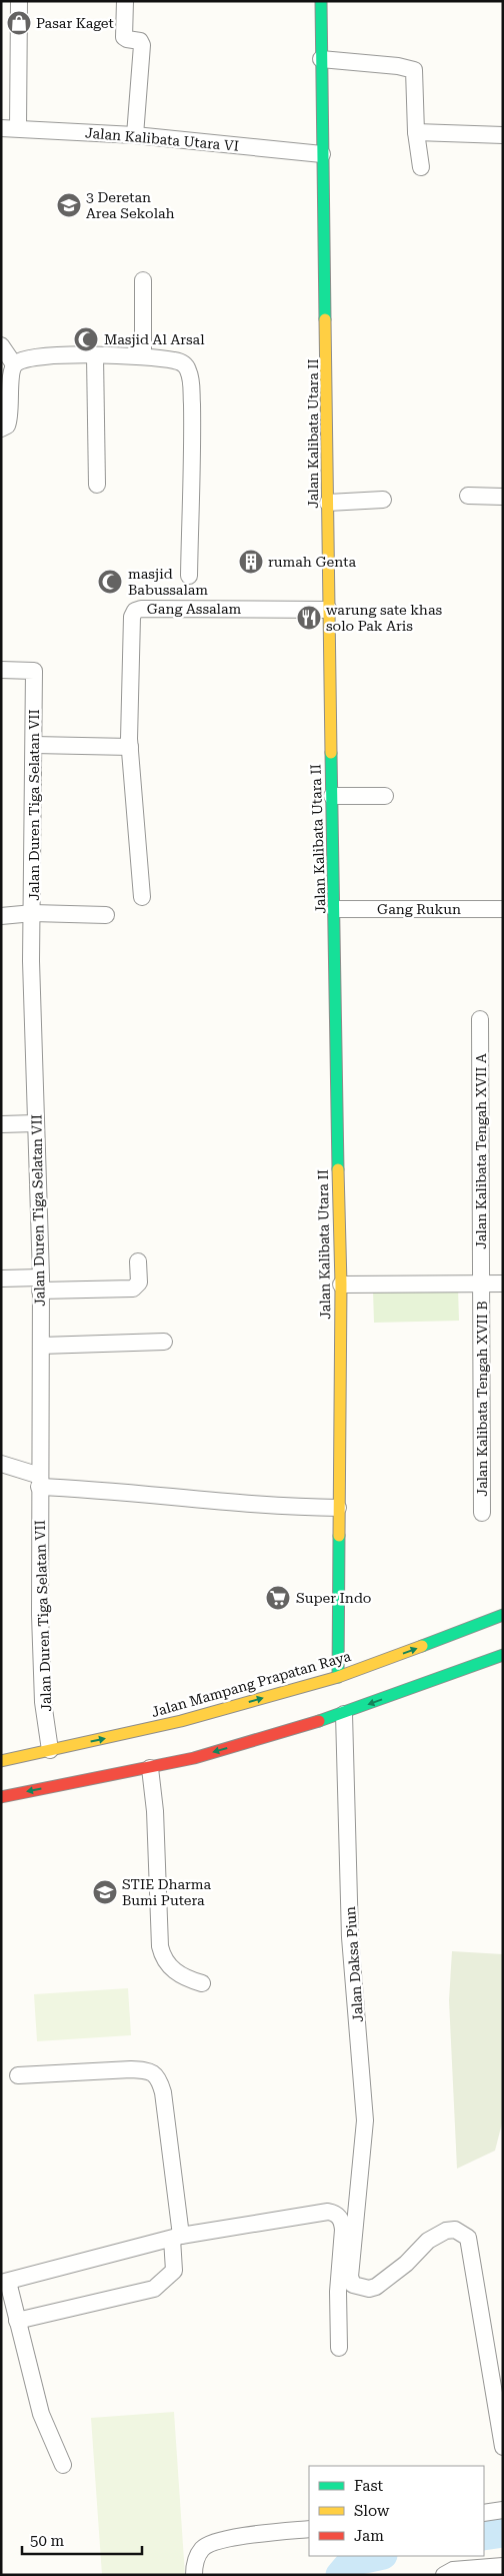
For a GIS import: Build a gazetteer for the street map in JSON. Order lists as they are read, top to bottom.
{
  "streets": {
    "street": [
      "Jalan Kalibata Utara VI",
      "Jalan Kalibata Utara II",
      "Gang Assalam",
      "Jalan Duren Tiga Selatan VII",
      "Gang Rukun",
      "Jalan Kalibata Tengah XVII A",
      "Jalan Kalibata Tengah XVII B",
      "Jalan Mampang Prapatan Raya",
      "Jalan Daksa Piun"
    ]
  },
  "crossings": [
    ["Jalan Kalibata Utara VI", "Jalan Kalibata Utara II"],
    ["Jalan Kalibata Utara II", "Gang Assalam"],
    ["Jalan Kalibata Utara II", "Gang Rukun"],
    ["Jalan Kalibata Utara II", "Jalan Mampang Prapatan Raya"],
    ["Jalan Duren Tiga Selatan VII", "Jalan Mampang Prapatan Raya"],
    ["Jalan Kalibata Tengah XVII A", "Jalan Kalibata Tengah XVII B"]
  ],
  "places": {
    "shop": ["Pasar Kaget"],
    "school or university": ["3 Deretan Area Sekolah", "STIE Dharma Bumi Putera"],
    "mosque": ["Masjid Al Arsal", "masjid Babussalam"],
    "building": ["rumah Genta"],
    "restaurant": ["warung sate khas solo Pak Aris"],
    "supermarket": ["Super Indo"]
  },
  "legend": ["Fast", "Slow", "Jam"],
  "scale_bar": "50 m"
}
